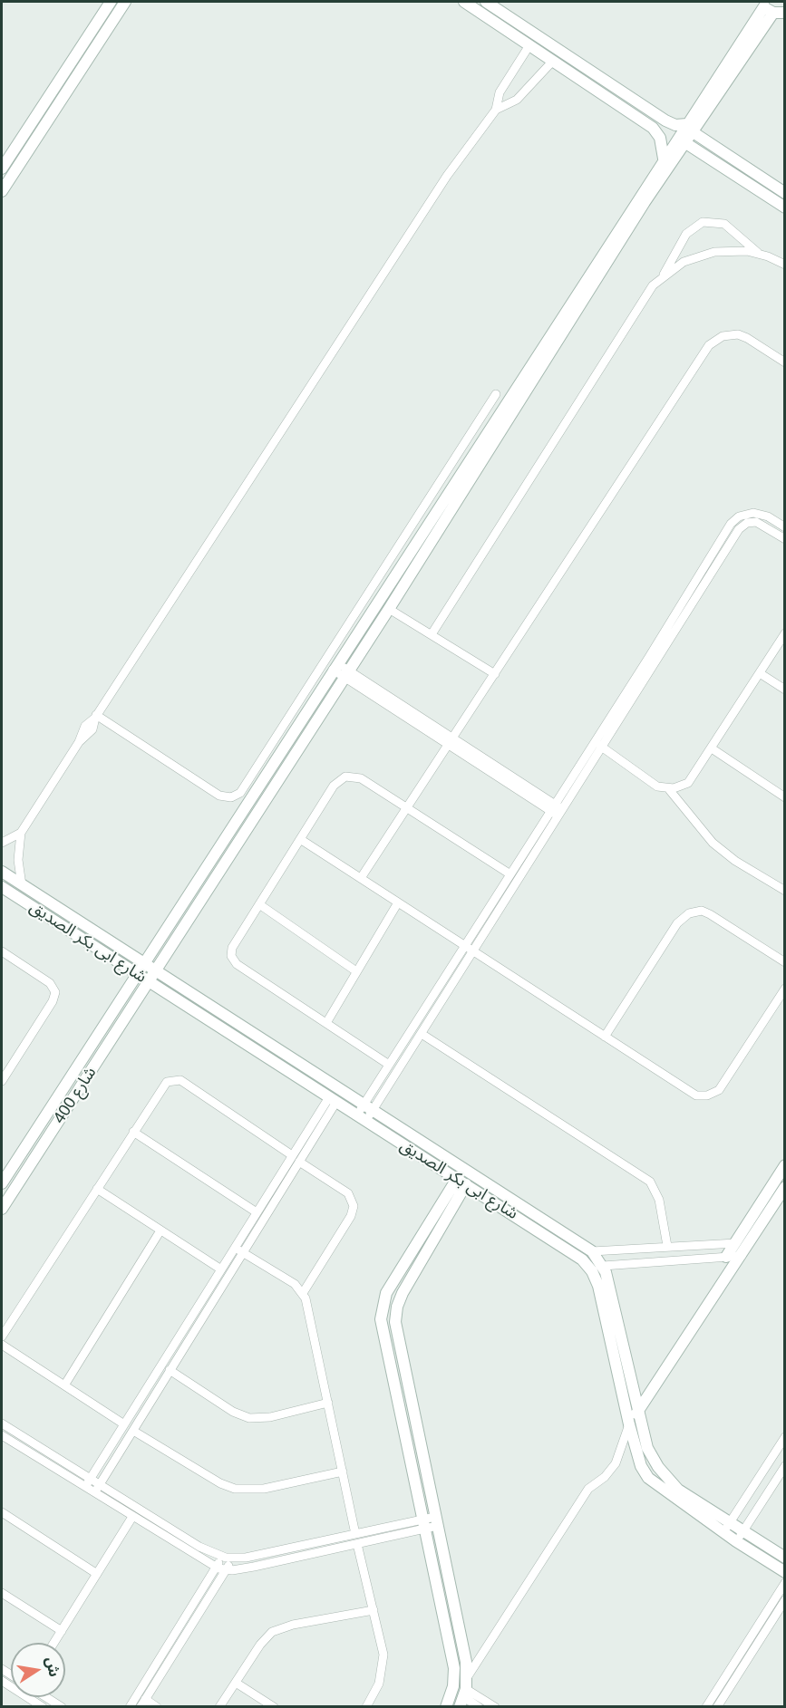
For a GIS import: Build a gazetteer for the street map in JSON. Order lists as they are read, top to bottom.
{
  "streets": {
    "main road": ["شارع ابى بكر الصديق", "شارع 400"]
  },
  "crossings": [
    ["شارع ابى بكر الصديق", "شارع 400"]
  ],
  "north": "right"
}
